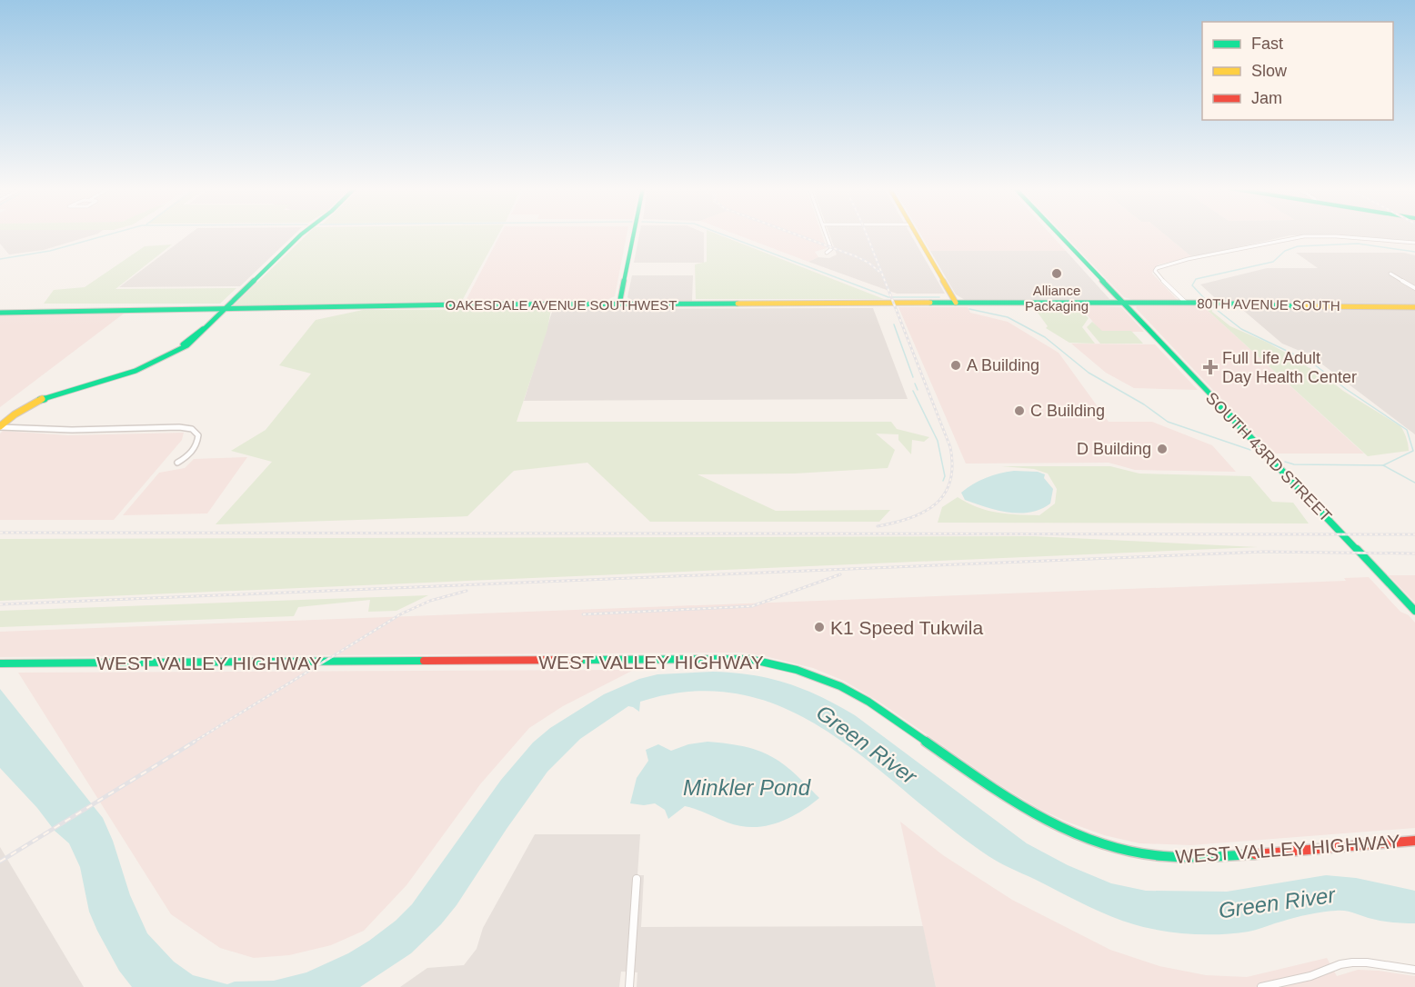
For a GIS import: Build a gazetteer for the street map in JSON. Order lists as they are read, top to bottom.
{
  "streets": {
    "street": [
      "OAKESDALE AVENUE SOUTHWEST",
      "80TH AVENUE SOUTH",
      "SOUTH 43RD STREET",
      "WEST VALLEY HIGHWAY"
    ]
  },
  "crossings": [
    ["OAKESDALE AVENUE SOUTHWEST", "80TH AVENUE SOUTH"],
    ["OAKESDALE AVENUE SOUTHWEST", "SOUTH 43RD STREET"],
    ["80TH AVENUE SOUTH", "SOUTH 43RD STREET"]
  ],
  "water": ["Green River", "Minkler Pond"],
  "places": {
    "other": [
      "Alliance Packaging",
      "A Building",
      "C Building",
      "D Building",
      "K1 Speed Tukwila"
    ],
    "health": ["Full Life Adult Day Health Center"]
  },
  "legend": ["Fast", "Slow", "Jam"]
}
